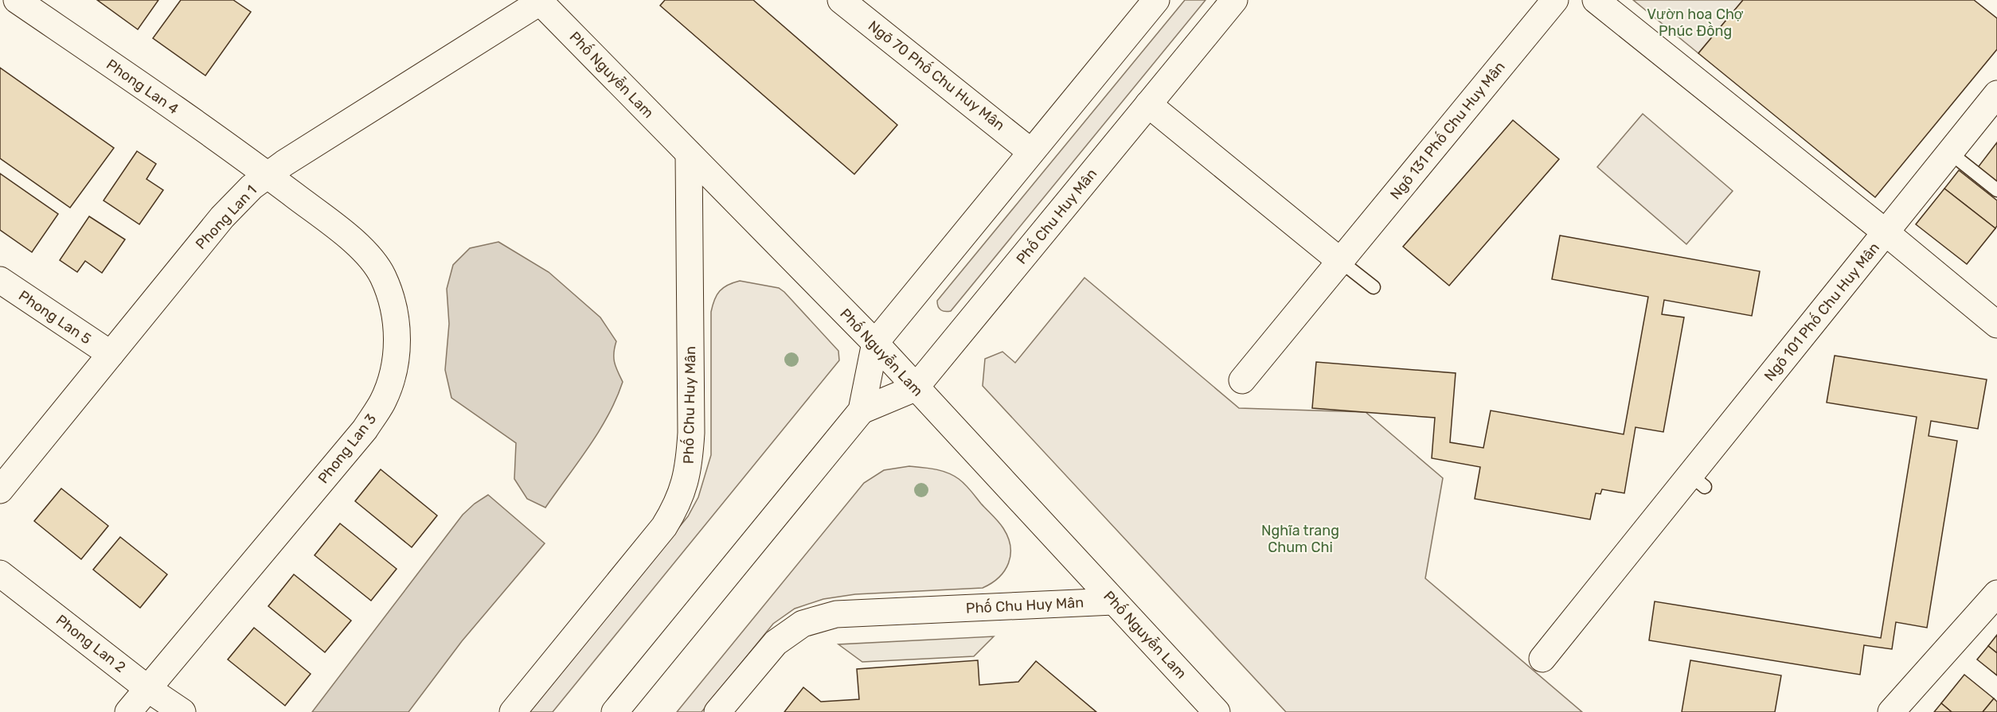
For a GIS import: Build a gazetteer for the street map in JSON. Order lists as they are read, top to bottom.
{
  "streets": {
    "street": [
      "Phố Nguyễn Lam",
      "Ngõ 70 Phố Chu Huy Mân",
      "Phong Lan 4",
      "Ngõ 131 Phố Chu Huy Mân",
      "Phố Chu Huy Mân",
      "Phong Lan 1",
      "Ngõ 101 Phố Chu Huy Mân",
      "Phong Lan 5",
      "Phong Lan 3",
      "Phong Lan 2"
    ]
  },
  "crossings": [
    ["Phố Nguyễn Lam", "Phố Chu Huy Mân"],
    ["Phố Nguyễn Lam", "Phong Lan 1"],
    ["Ngõ 70 Phố Chu Huy Mân", "Phố Chu Huy Mân"],
    ["Phong Lan 4", "Phong Lan 1"],
    ["Phong Lan 4", "Phong Lan 3"],
    ["Phong Lan 1", "Phong Lan 5"],
    ["Phong Lan 1", "Phong Lan 3"],
    ["Phong Lan 3", "Phong Lan 2"]
  ],
  "parks": ["Vườn hoa Chợ Phúc Đồng", "Nghĩa trang Chum Chi"]
}
